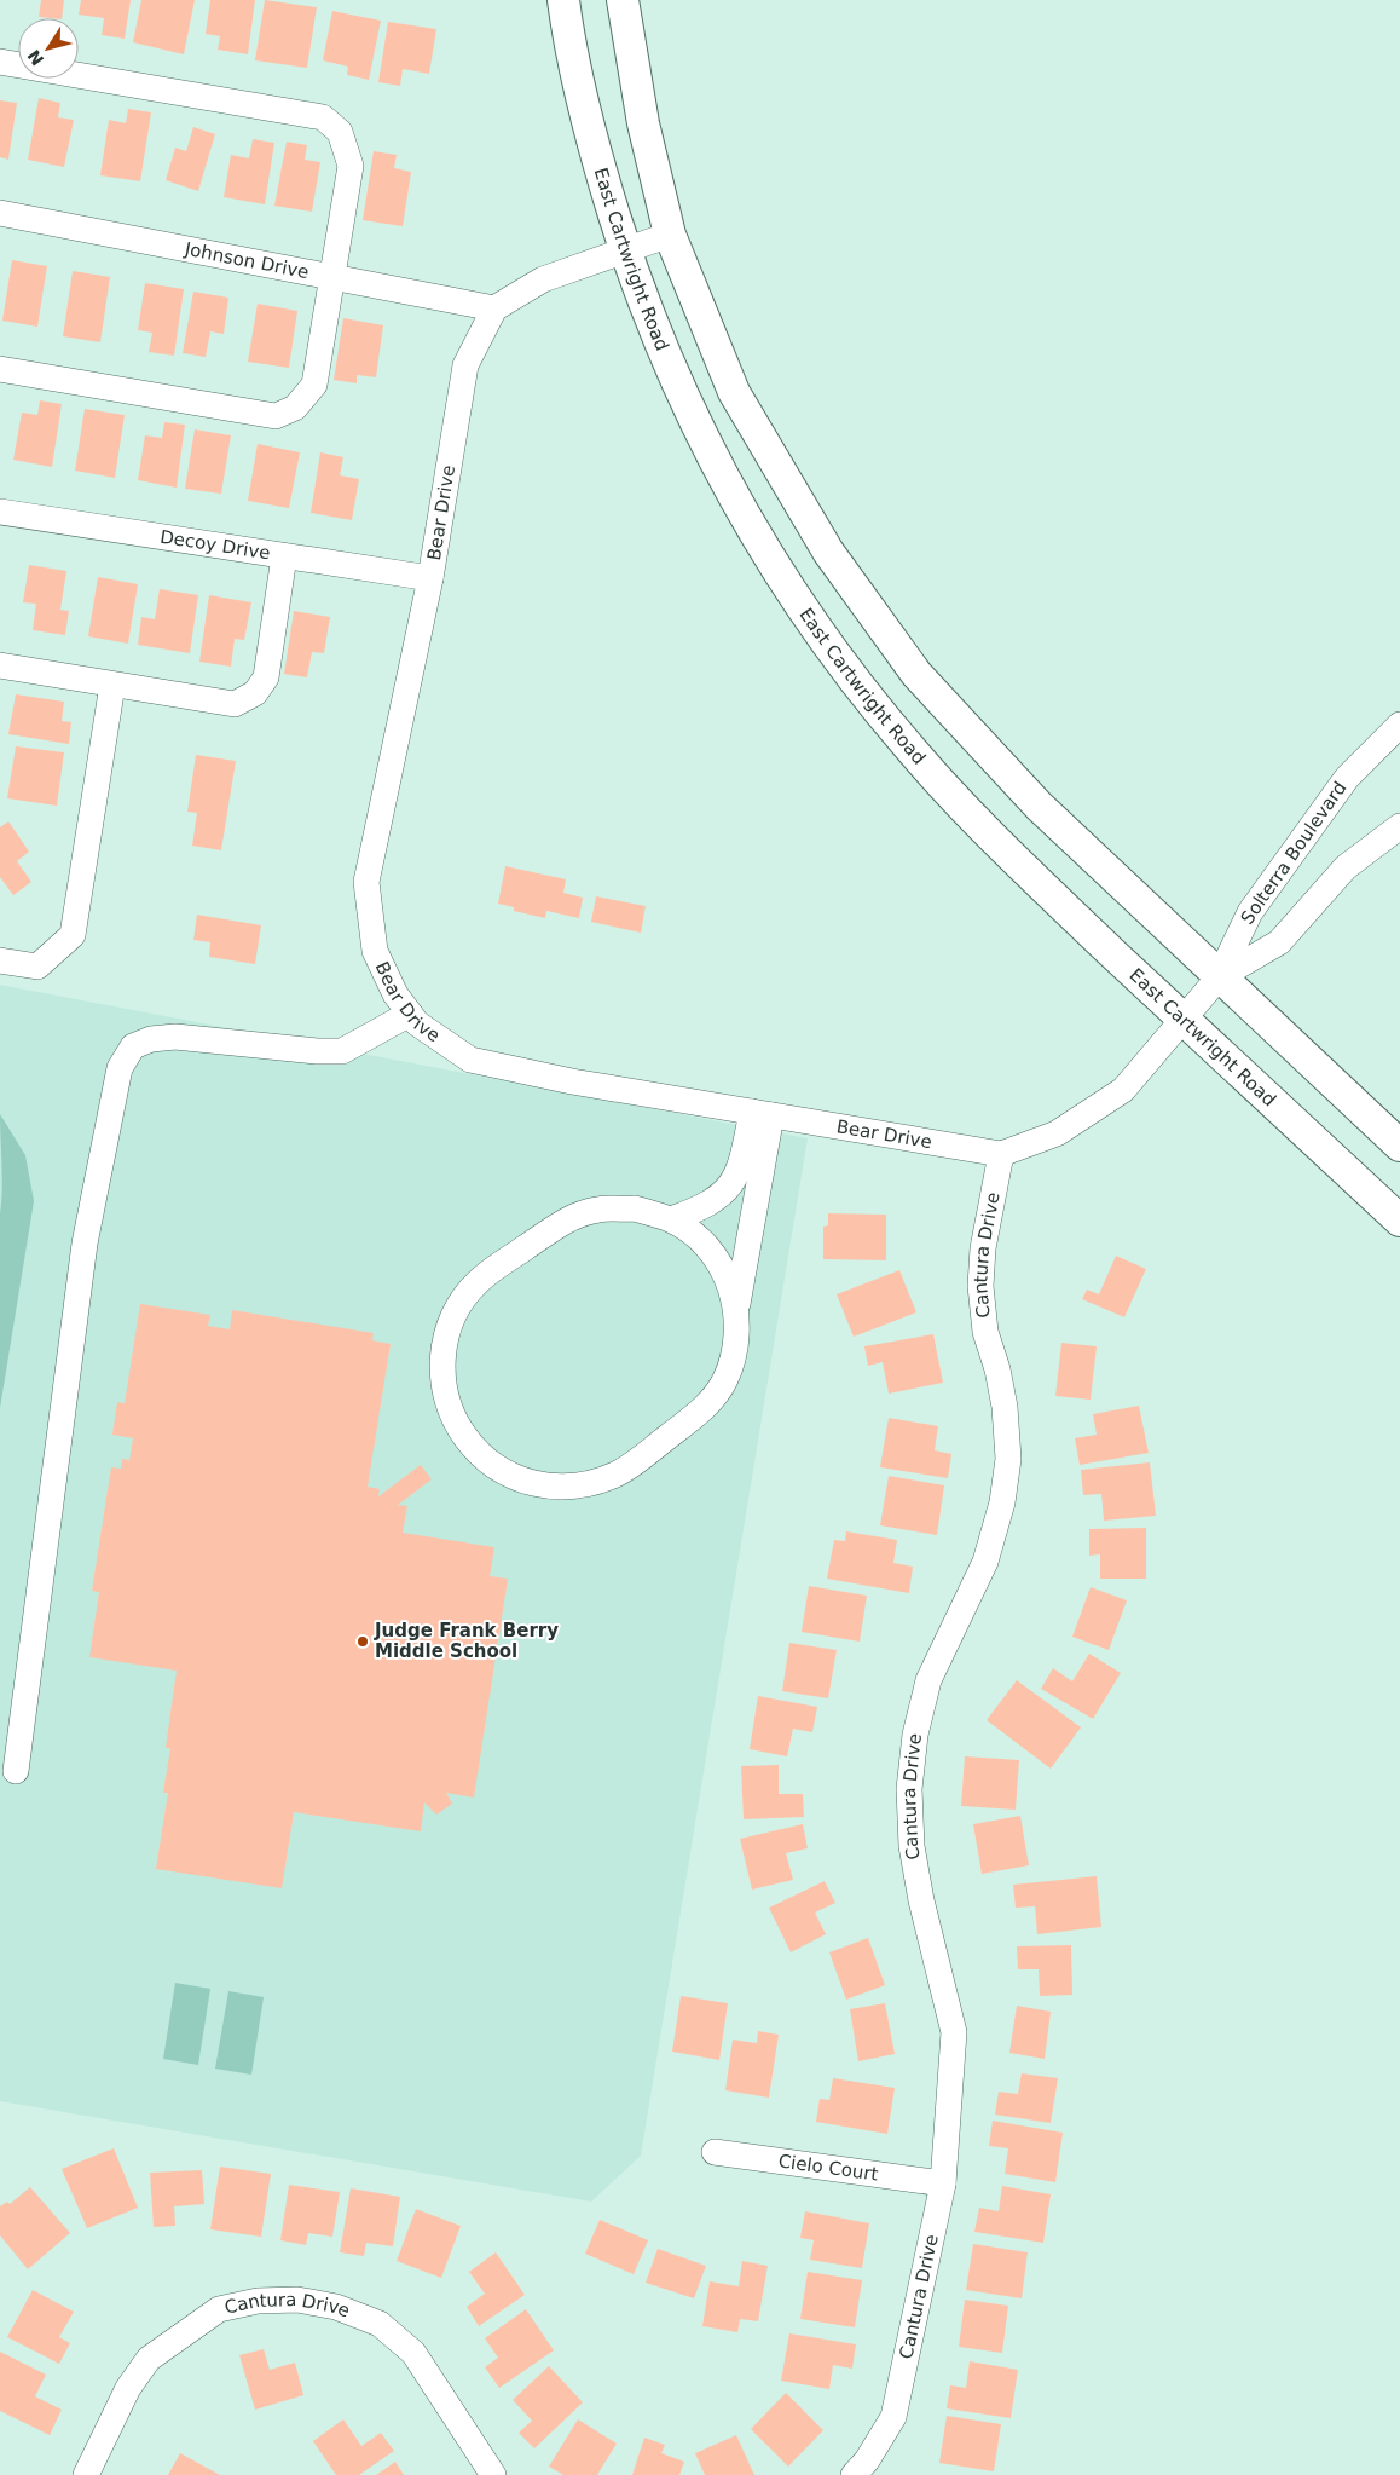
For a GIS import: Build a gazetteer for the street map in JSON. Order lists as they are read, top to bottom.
{
  "streets": {
    "main road": ["East Cartwright Road"],
    "street": [
      "Johnson Drive",
      "Bear Drive",
      "Decoy Drive",
      "Solterra Boulevard",
      "Cantura Drive",
      "Cielo Court"
    ]
  },
  "crossings": [
    ["East Cartwright Road", "Bear Drive"],
    ["Johnson Drive", "Bear Drive"],
    ["Bear Drive", "Decoy Drive"],
    ["Bear Drive", "Solterra Boulevard"],
    ["Bear Drive", "Cantura Drive"],
    ["Cantura Drive", "Cielo Court"]
  ],
  "places": ["Judge Frank Berry Middle School"],
  "north": "bottom left"
}
